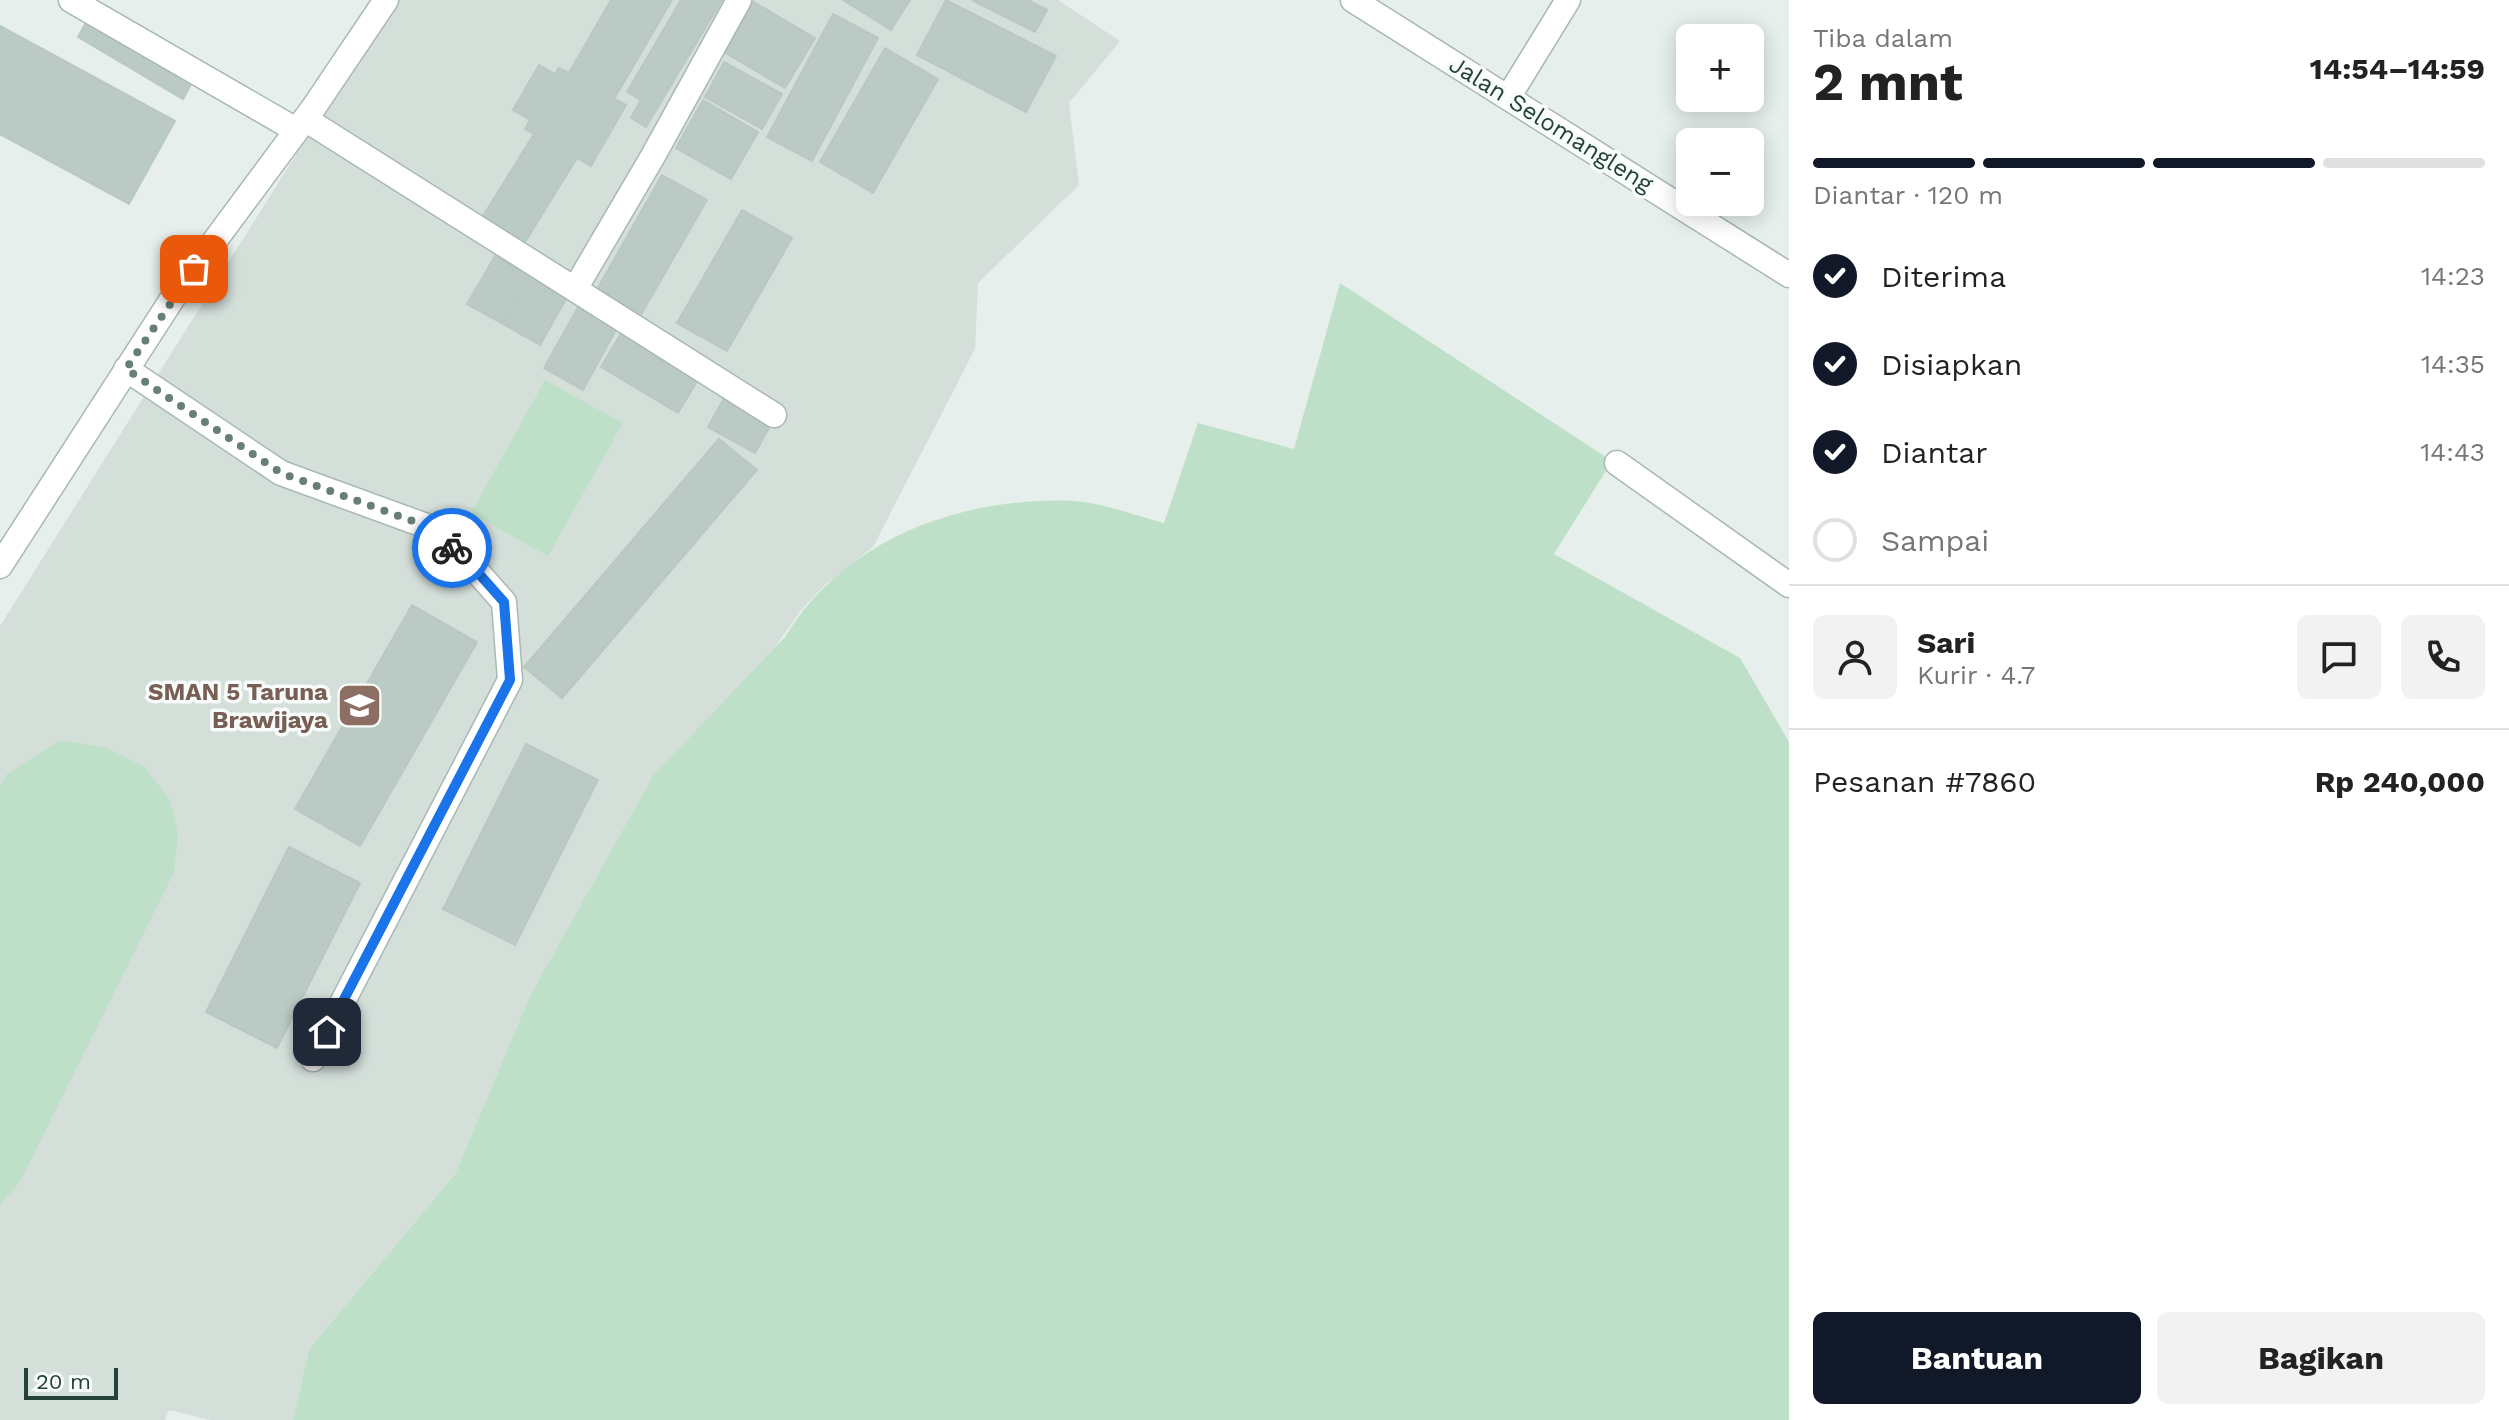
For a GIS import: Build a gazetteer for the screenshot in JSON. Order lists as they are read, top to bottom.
{
  "streets": {
    "street": ["Jalan Selomangleng"]
  },
  "places": {
    "school or university": ["SMAN 5 Taruna Brawijaya"]
  },
  "scale_bar": "20 m",
  "page": {
    "heading": ["2 mnt", "Tiba dalam", "14:54–14:59"],
    "panel": [
      "Sari",
      "Kurir · 4.7",
      "Pesanan #7860",
      "Rp 240,000"
    ],
    "map_buttons": ["+", "−"],
    "bar": "Diantar · 120 m",
    "list": [
      ["Diterima", "14:23"],
      ["Disiapkan", "14:35"],
      ["Diantar", "14:43"],
      "Sampai"
    ],
    "buttons": ["Bantuan", "Bagikan"],
    "scale": "20 m"
  }
}
